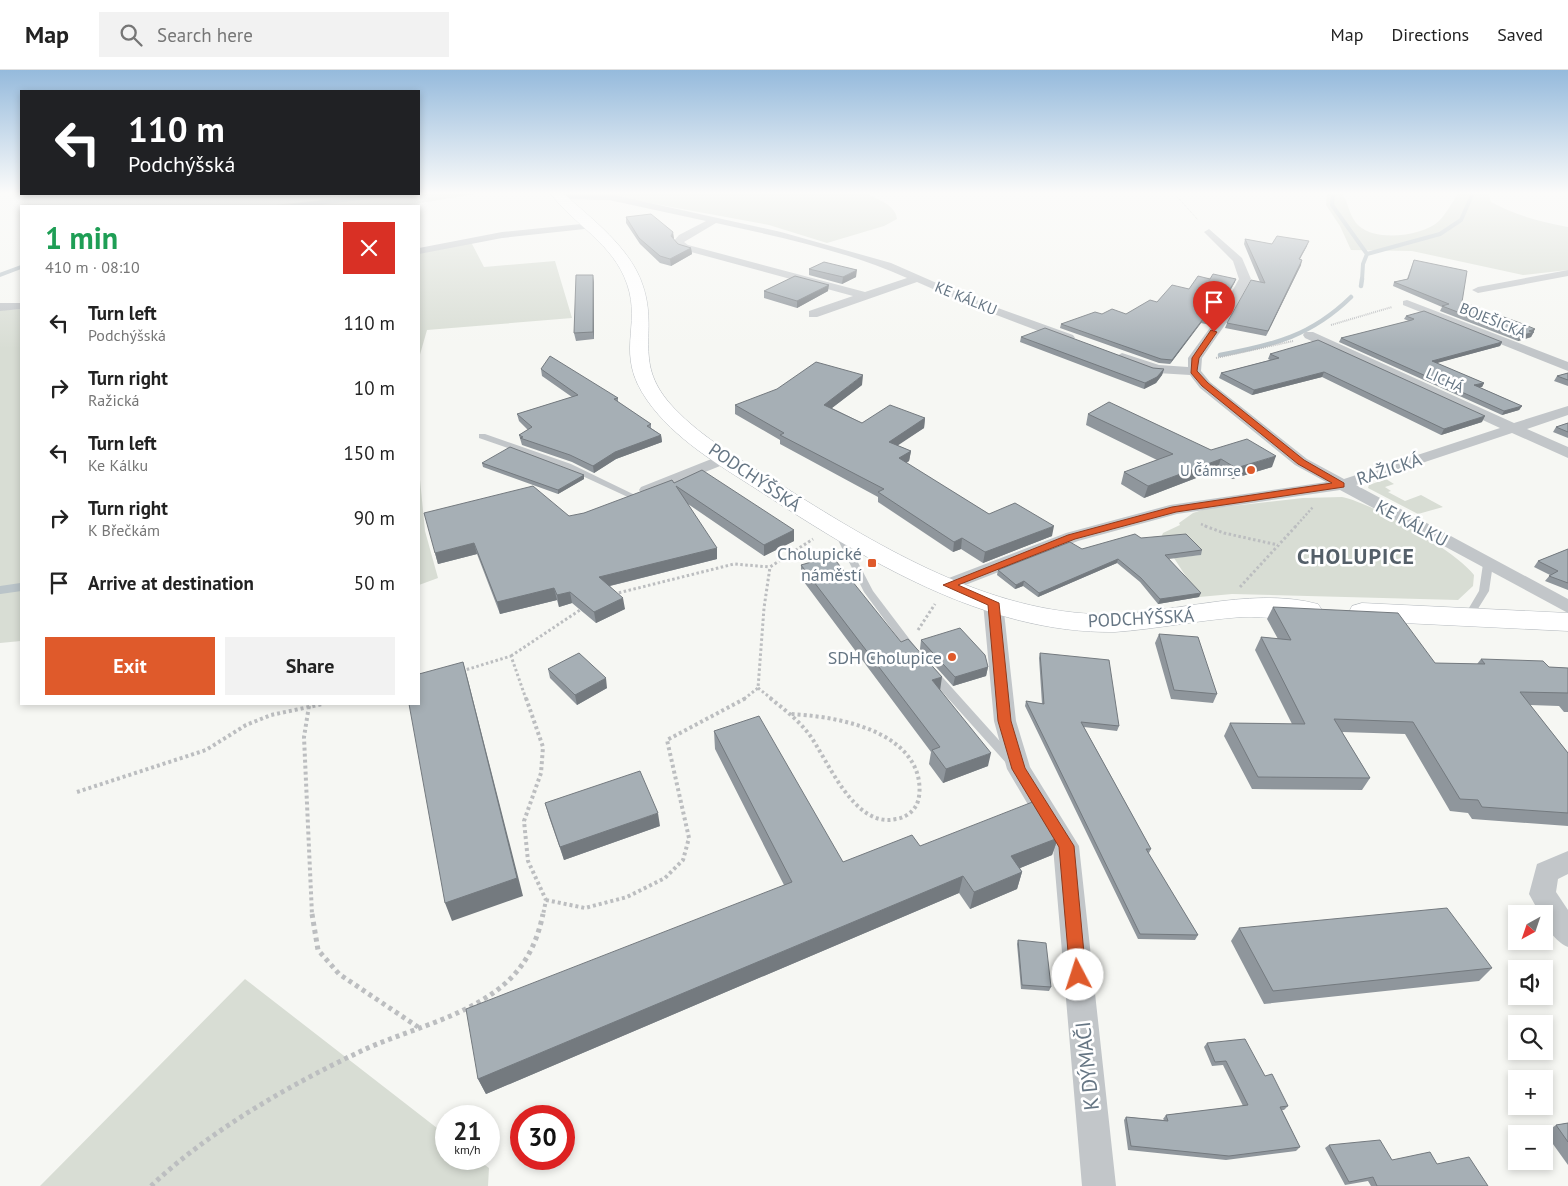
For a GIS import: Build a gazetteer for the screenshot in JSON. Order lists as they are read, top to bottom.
{
  "streets": {
    "street": [
      "KE KÁLKU",
      "BOJEŠICKÁ",
      "LICHÁ",
      "RAŽICKÁ",
      "PODCHÝŠSKÁ",
      "K DÝMAČI"
    ]
  },
  "crossings": [
    ["KE KÁLKU", "RAŽICKÁ"],
    ["LICHÁ", "RAŽICKÁ"],
    ["RAŽICKÁ", "PODCHÝŠSKÁ"],
    ["PODCHÝŠSKÁ", "K DÝMAČI"]
  ],
  "districts": ["CHOLUPICE"],
  "places": {
    "other": ["U Čámrse", "SDH Cholupice"],
    "transit": ["Cholupické náměstí"]
  },
  "north": "bottom left",
  "page": {
    "header": "Map",
    "search": "Search here",
    "nav": ["Map", "Directions", "Saved"],
    "turn": ["110 m", "Podchýšská"],
    "heading": ["1 min", "410 m · 08:10"],
    "list": [
      {
        "name": "Turn left",
        "note": "Podchýšská",
        "value": "110 m"
      },
      {
        "name": "Turn right",
        "note": "Ražická",
        "value": "10 m"
      },
      {
        "name": "Turn left",
        "note": "Ke Kálku",
        "value": "150 m"
      },
      {
        "name": "Turn right",
        "note": "K Břečkám",
        "value": "90 m"
      },
      {
        "name": "Arrive at destination",
        "value": "50 m"
      }
    ],
    "buttons": ["Exit", "Share"],
    "map_buttons": ["+", "−"],
    "speed": "21 km/h",
    "limit": "30"
  }
}
